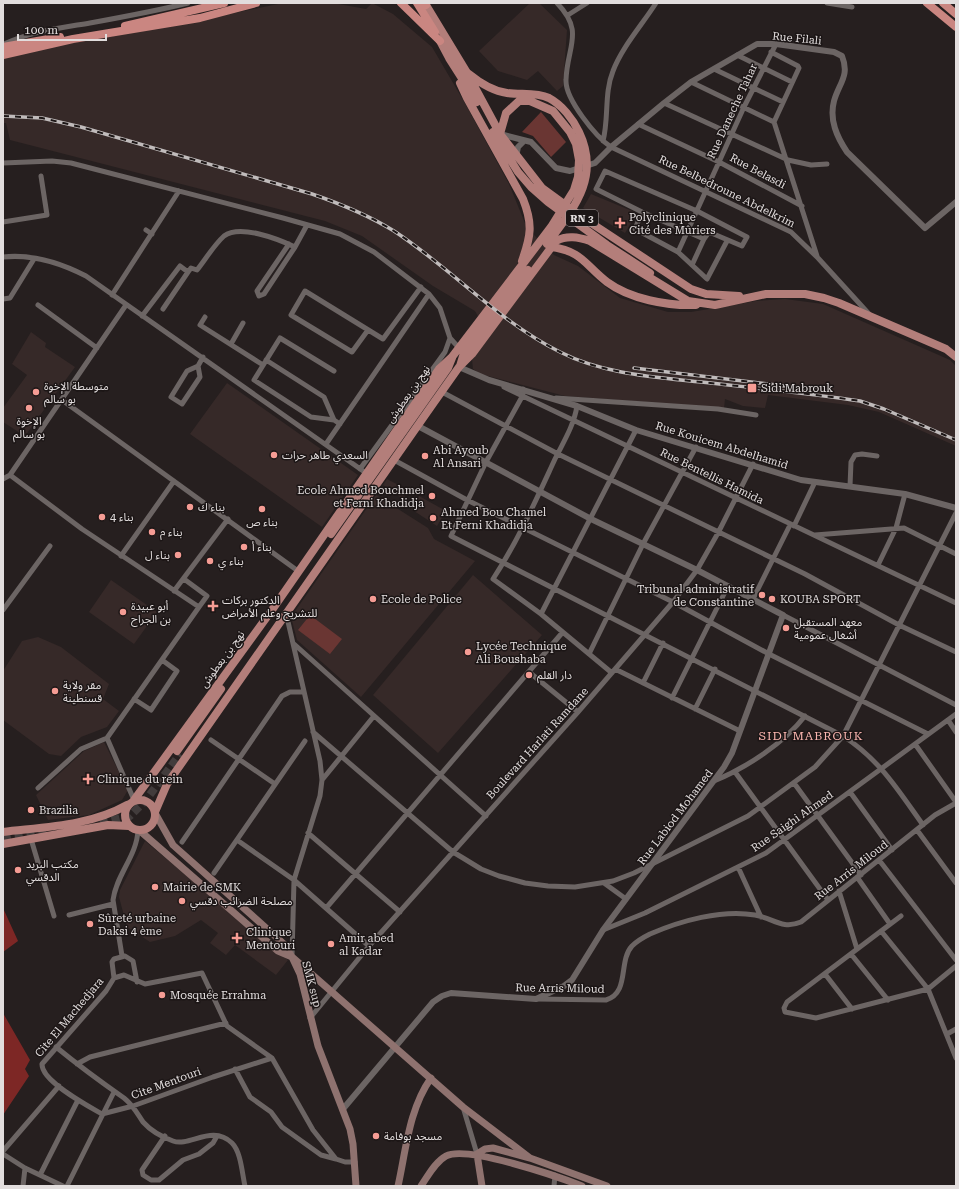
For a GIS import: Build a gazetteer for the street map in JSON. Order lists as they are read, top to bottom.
{
  "streets": {
    "highway": ["RN 3"],
    "main road": ["نهج بن بعطوش", "SMK sup"],
    "street": [
      "Rue Filali",
      "Rue Daneche Tahar",
      "Rue Belasdi",
      "Rue Belbedroune Abdelkrim",
      "Rue Kouicem Abdelhamid",
      "Rue Bentellis Hamida",
      "Boulevard Harlati Ramdane",
      "Rue Labiod Mohamed",
      "Rue Saighi Ahmed",
      "Rue Arris Miloud",
      "Cite El Machedjara",
      "Cite Mentouri"
    ]
  },
  "crossings": [
    ["Rue Filali", "Rue Daneche Tahar"],
    ["Rue Filali", "Rue Belasdi"],
    ["Rue Filali", "Rue Belbedroune Abdelkrim"],
    ["Rue Filali", "RN 3"],
    ["Rue Daneche Tahar", "Rue Belasdi"],
    ["Rue Daneche Tahar", "Rue Belbedroune Abdelkrim"],
    ["Rue Belbedroune Abdelkrim", "RN 3"],
    ["نهج بن بعطوش", "SMK sup"],
    ["Rue Kouicem Abdelhamid", "Rue Bentellis Hamida"],
    ["Rue Kouicem Abdelhamid", "Boulevard Harlati Ramdane"],
    ["Rue Bentellis Hamida", "Boulevard Harlati Ramdane"],
    ["Boulevard Harlati Ramdane", "SMK sup"],
    ["Rue Labiod Mohamed", "Rue Saighi Ahmed"],
    ["Rue Labiod Mohamed", "Rue Arris Miloud"],
    ["Rue Arris Miloud", "SMK sup"],
    ["Cite El Machedjara", "Cite Mentouri"]
  ],
  "districts": ["SIDI MABROUK"],
  "places": {
    "health": [
      "Polyclinique Cité des Mûriers",
      "الدكتور بركات للتشريح وعلم الأمراض",
      "Clinique du rein",
      "Clinique Mentouri"
    ],
    "transit": ["Sidi Mabrouk"],
    "other": [
      "متوسطة الإخوة بو سالم",
      "الإخوة بو سالم",
      "السعدي طاهر حرات",
      "Abi Ayoub Al Ansari",
      "Ecole Ahmed Bouchmel et Ferni Khadidja",
      "بناء ك",
      "بناء ص",
      "بناء 4",
      "Ahmed Bou Chamel Et Ferni Khadidja",
      "بناء م",
      "بناء أ",
      "بناء ل",
      "بناء ي",
      "Tribunal administratif de Constantine",
      "Ecole de Police",
      "KOUBA SPORT",
      "أبو عبيدة بن الجراح",
      "معهد المستقبل أشغال عمومية",
      "Lycée Technique Ali Boushaba",
      "دار القلم",
      "مقر ولاية قسنطينة",
      "Brazilia",
      "مكتب البريد الدقسي",
      "Mairie de SMK",
      "مصلحة الضرائب دقسي",
      "Sûreté urbaine Daksi 4 ème",
      "Amir abed al Kadar",
      "Mosquée Errahma",
      "مسجد بوفامة"
    ]
  },
  "scale_bar": "100 m"
}
